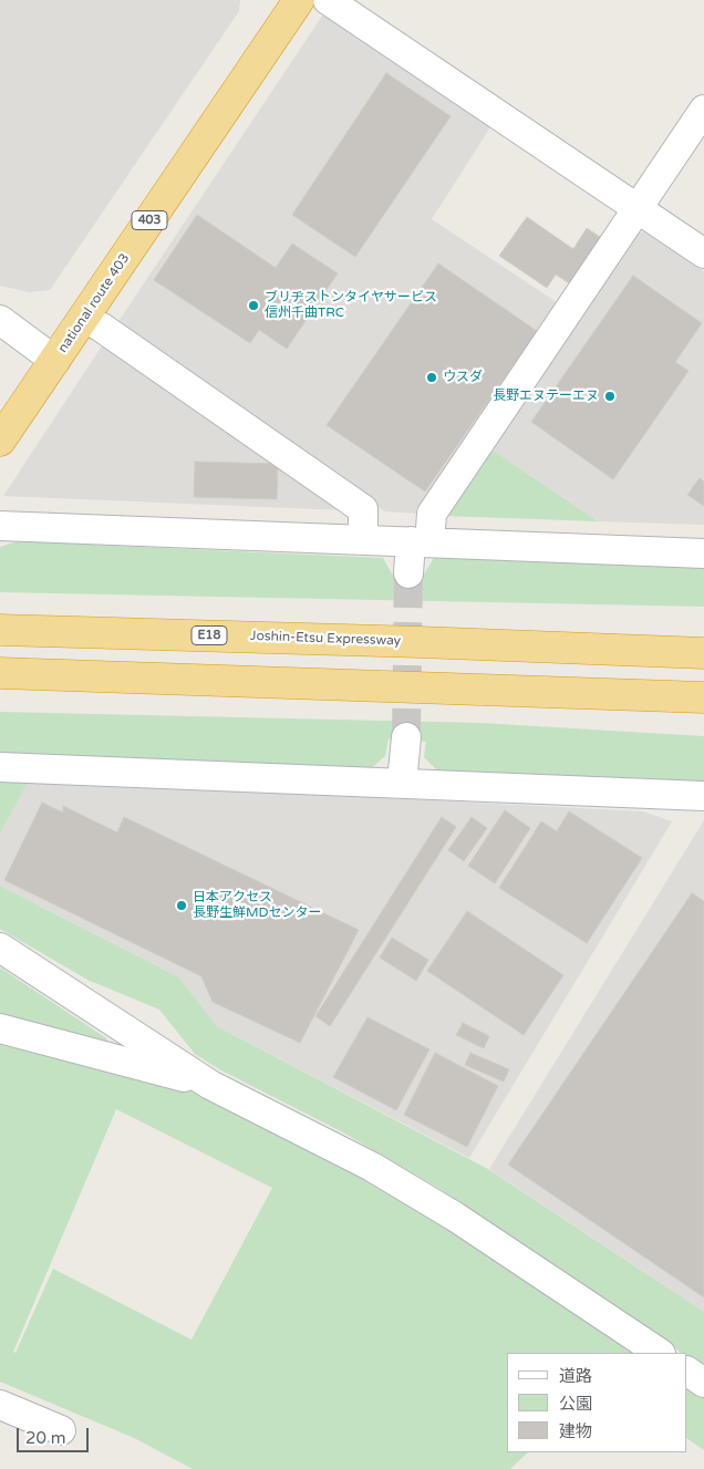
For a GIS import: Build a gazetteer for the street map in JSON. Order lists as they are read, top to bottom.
{
  "streets": {
    "highway": [
      "403",
      "national route 403",
      "E18",
      "Joshin-Etsu Expressway"
    ]
  },
  "places": [
    "ブリヂストンタイヤサービス 信州千曲TRC",
    "ウスダ",
    "長野エヌテーエヌ",
    "日本アクセス 長野生鮮MDセンター"
  ],
  "legend": ["道路", "公園", "建物"],
  "scale_bar": "20 m"
}
